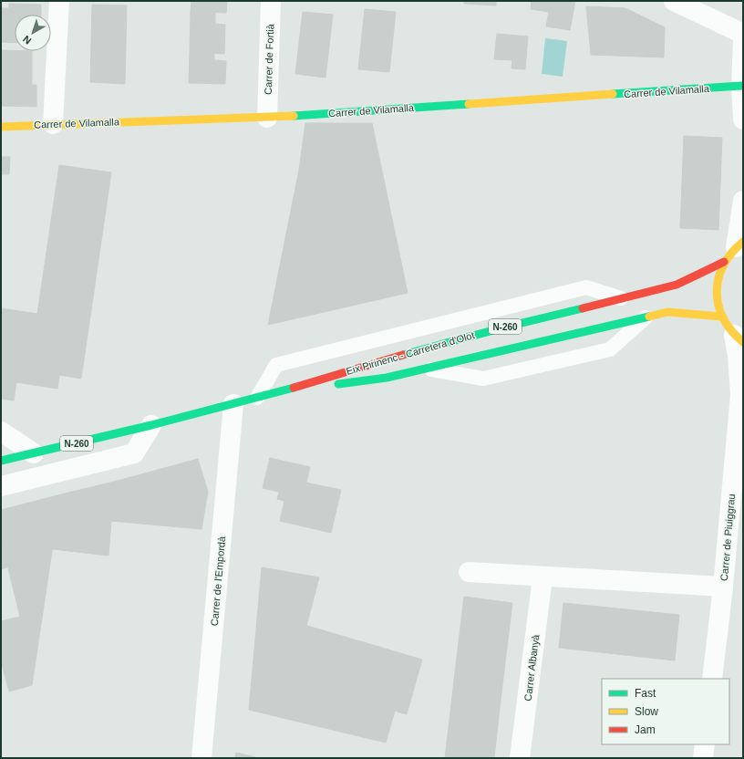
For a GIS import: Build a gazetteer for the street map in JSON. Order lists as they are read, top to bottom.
{
  "streets": {
    "main road": ["Carrer de Vilamalla", "N-260", "Eix Pirinenc - Carretera d'Olot"],
    "street": [
      "Carrer de Fortià",
      "Carrer de Piuiggrau",
      "Carrer de l'Empordà",
      "Carrer Albanyà"
    ]
  },
  "crossings": [
    ["Carrer de Fortià", "Carrer de Vilamalla"],
    ["Eix Pirinenc - Carretera d'Olot", "Carrer de l'Empordà"]
  ],
  "legend": ["Fast", "Slow", "Jam"],
  "north": "bottom left"
}
